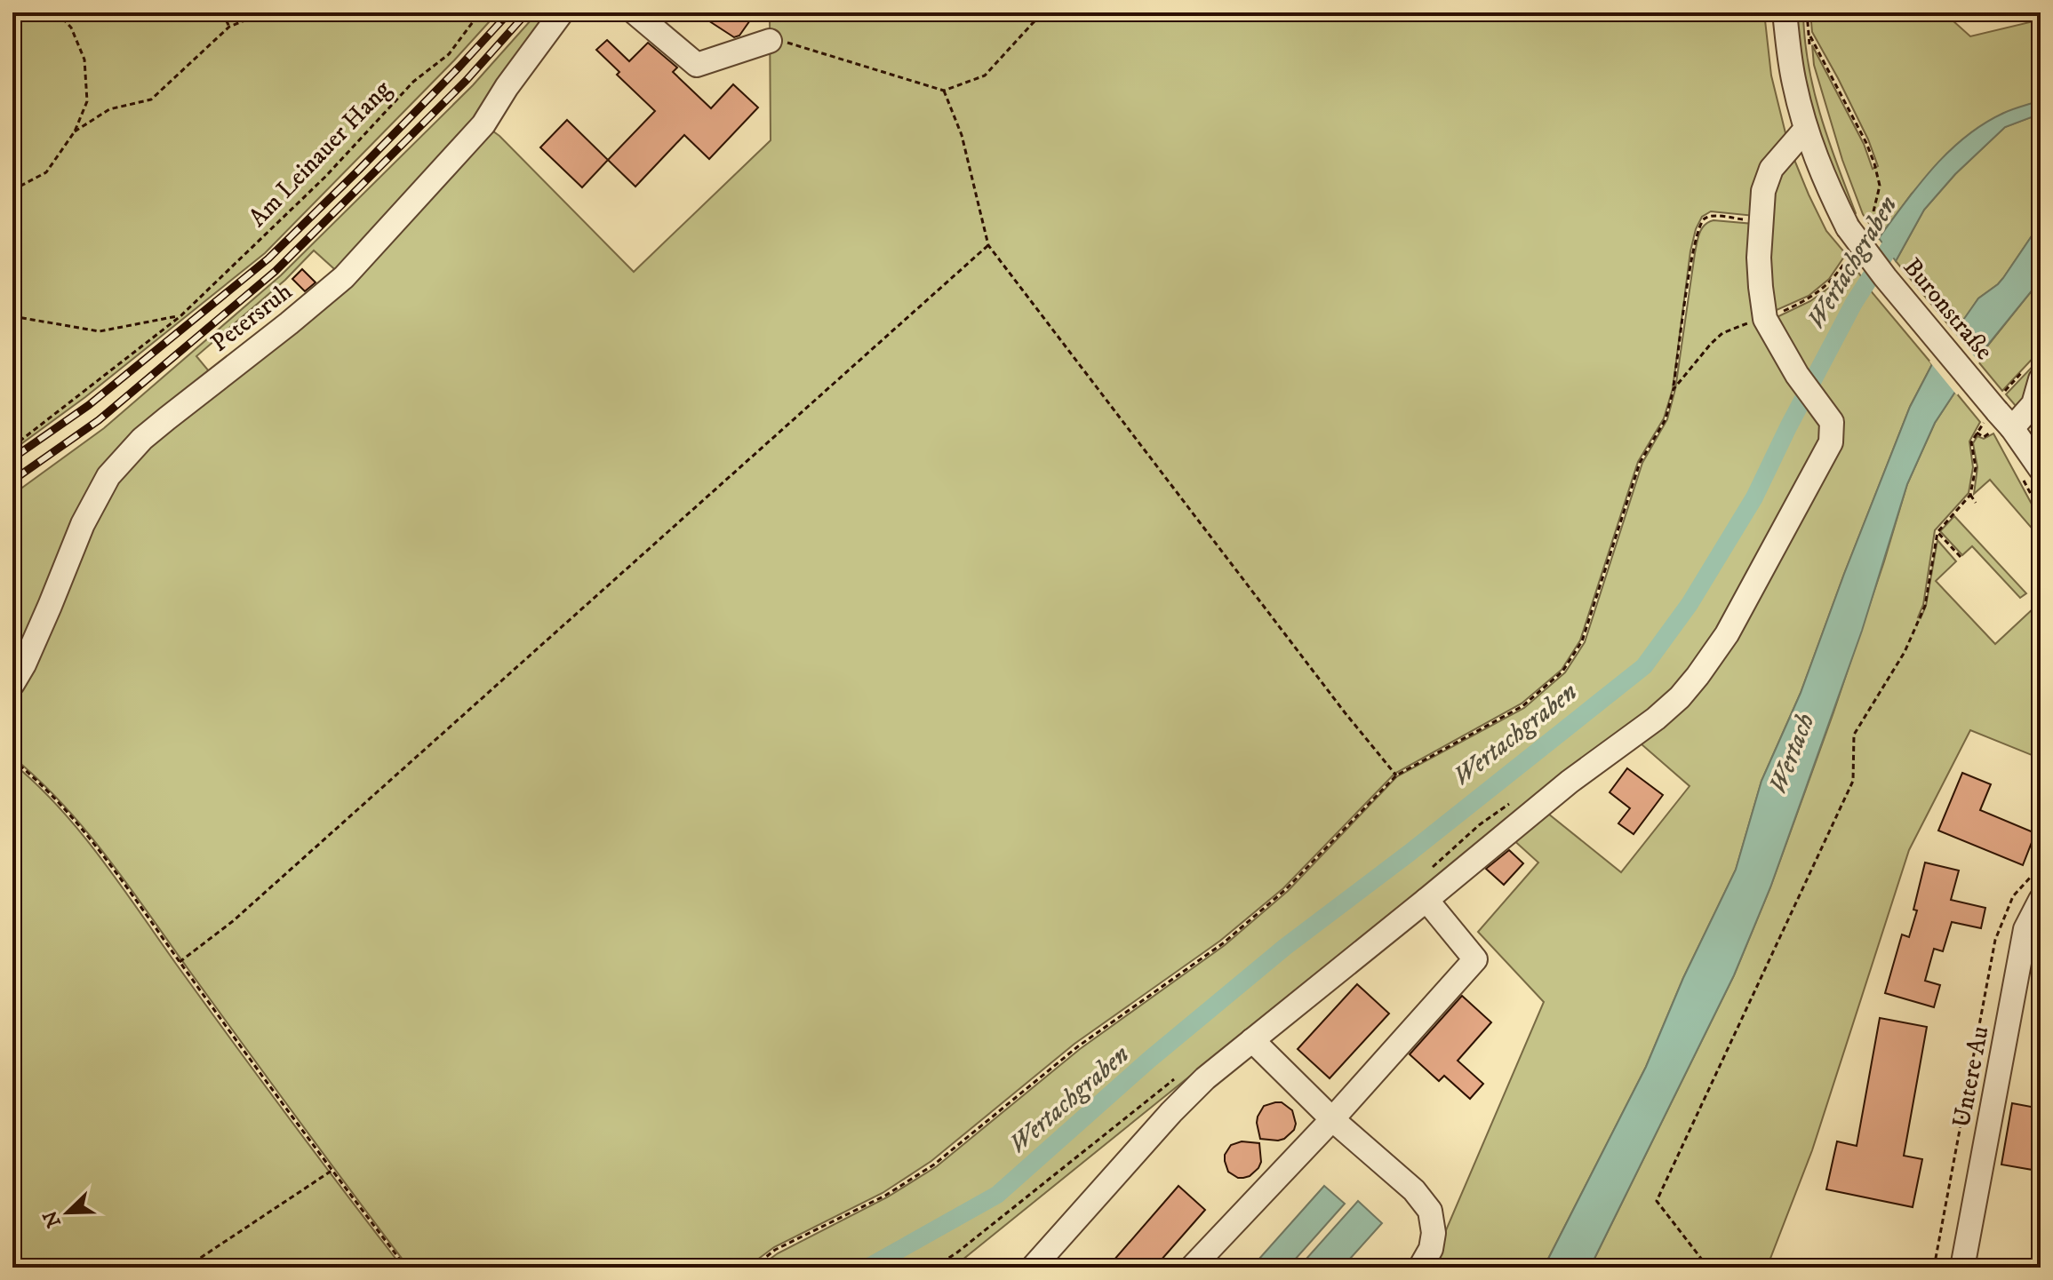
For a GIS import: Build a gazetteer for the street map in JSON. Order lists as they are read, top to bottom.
{
  "streets": {
    "street": ["Buronstraße", "Petersruh", "Untere Au"],
    "path": ["Am Leinauer Hang"]
  },
  "water": ["Wertachgraben", "Wertach"],
  "north": "bottom left"
}
